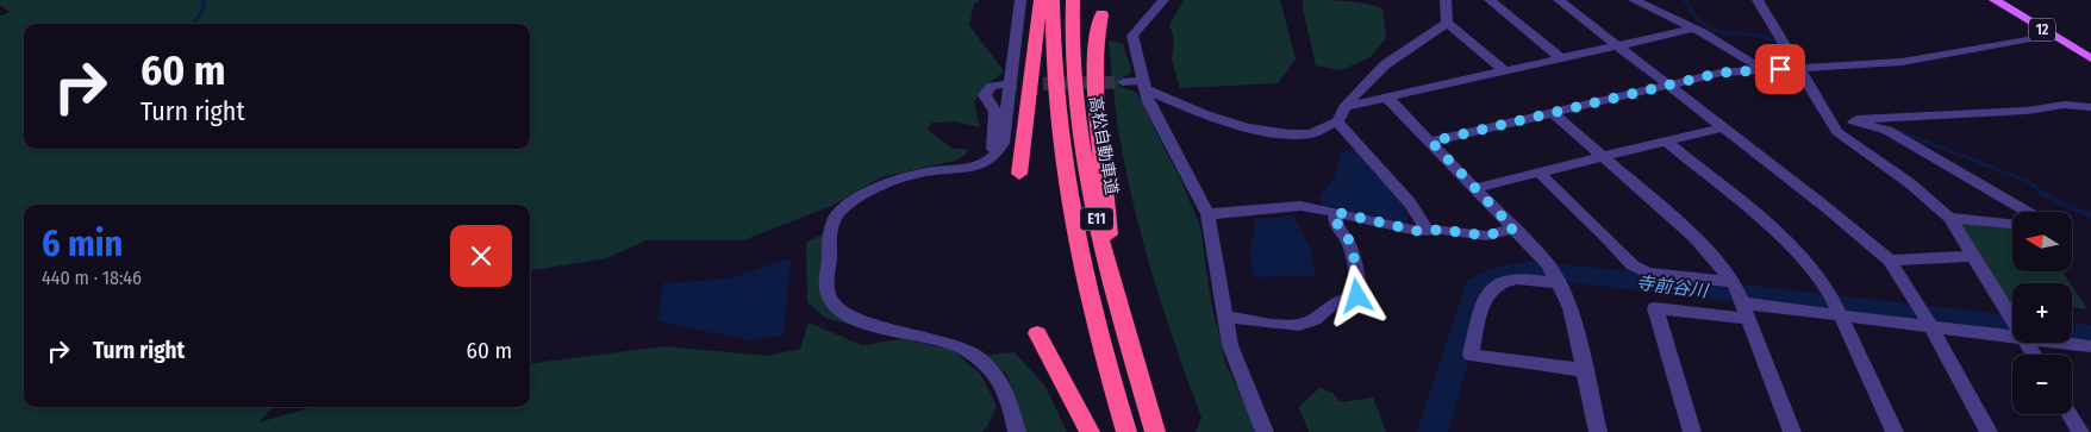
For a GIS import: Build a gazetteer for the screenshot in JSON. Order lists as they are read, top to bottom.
{
  "streets": {
    "highway": ["高松自動車道", "E11"],
    "main road": ["12"]
  },
  "water": ["寺前谷川"],
  "north": "left",
  "page": {
    "turn": ["60 m", "Turn right"],
    "heading": ["6 min", "440 m · 18:46"],
    "map_buttons": ["+", "−"],
    "list": [
      {
        "name": "Turn right",
        "value": "60 m"
      }
    ]
  }
}
